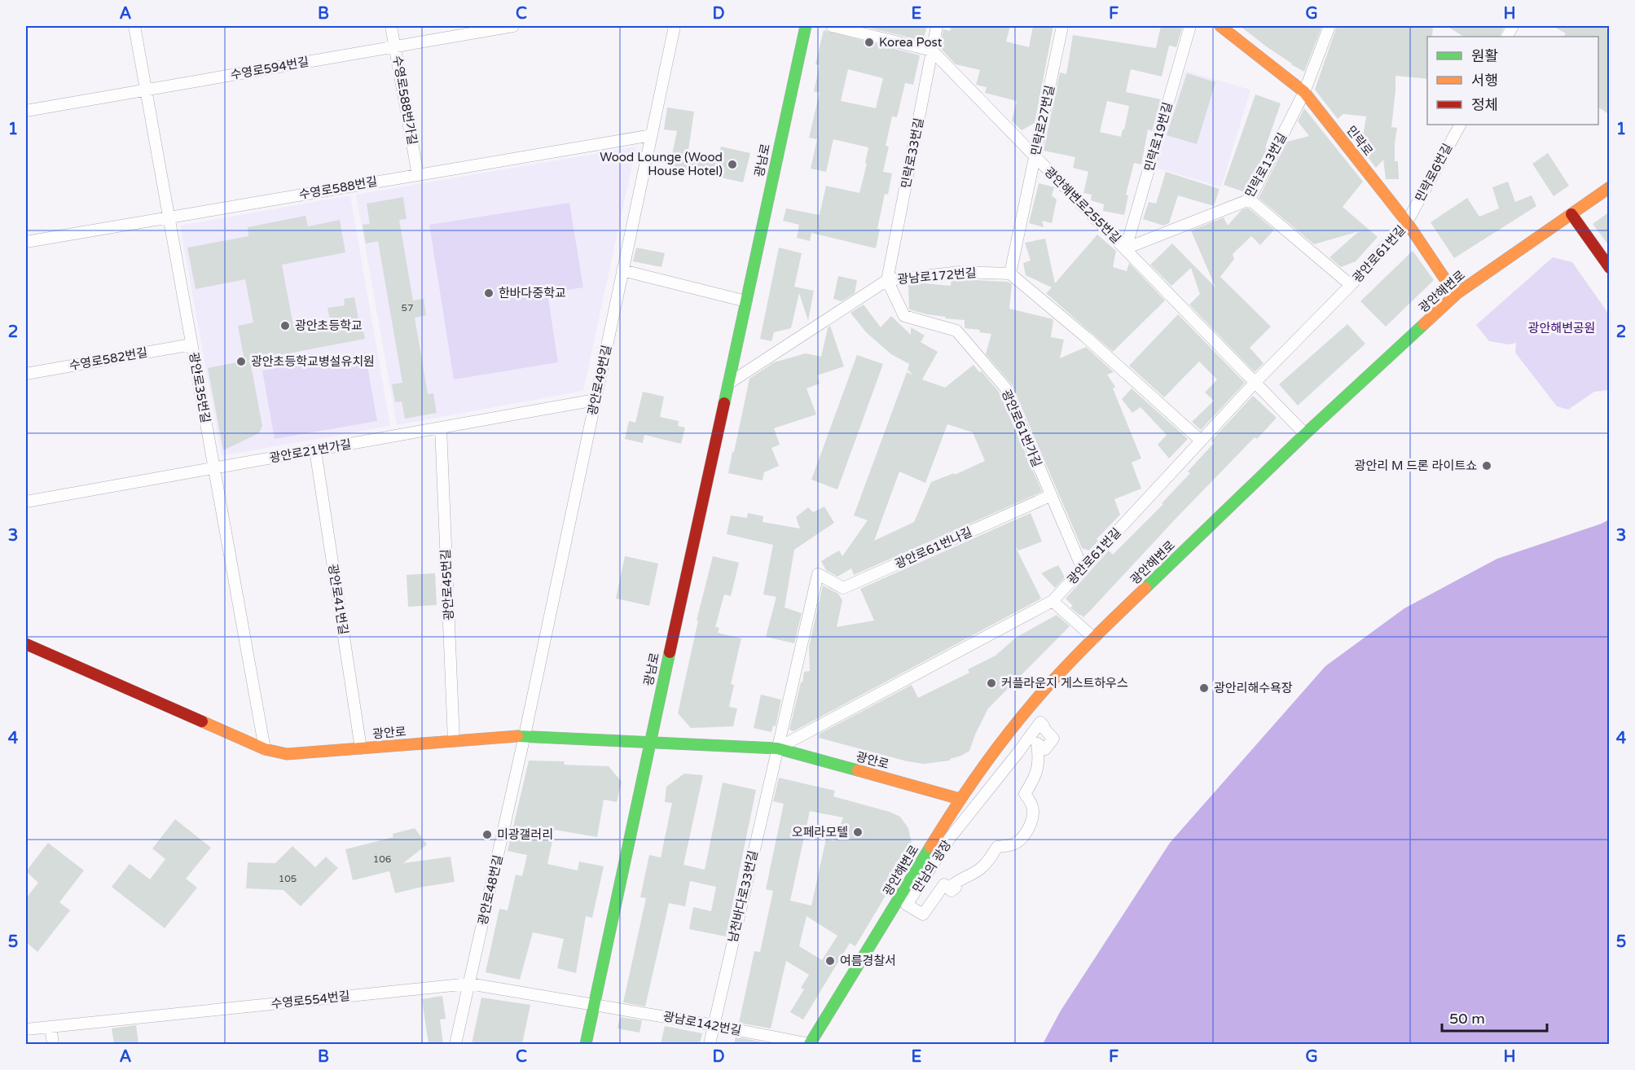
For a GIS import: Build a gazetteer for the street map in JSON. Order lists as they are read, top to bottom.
{
  "streets": {
    "main road": [
      "민락로",
      "광남로",
      "광안해변로",
      "광안로"
    ],
    "street": [
      "수영로594번길",
      "수영로588번가길",
      "민락로27번길",
      "민락로19번길",
      "민락로33번길",
      "민락로13번길",
      "민락로6번길",
      "수영로588번길",
      "광안해변로255번길",
      "광안로61번길",
      "광남로172번길",
      "수영로582번길",
      "광안로49번길",
      "광안로35번길",
      "광안로61번가길",
      "광안로21번가길",
      "광안로61번나길",
      "광안로45번길",
      "광안로41번길",
      "만남의 광장",
      "광안로48번길",
      "남천바다로33번길",
      "수영로554번길",
      "광남로142번길"
    ]
  },
  "crossings": [
    ["수영로594번길", "수영로588번가길"],
    ["수영로594번길", "광안로35번길"],
    ["수영로588번가길", "수영로588번길"],
    ["민락로27번길", "광안해변로255번길"],
    ["민락로27번길", "광남로172번길"],
    ["민락로19번길", "민락로13번길"],
    ["민락로19번길", "광안해변로255번길"],
    ["민락로", "민락로13번길"],
    ["민락로", "민락로6번길"],
    ["민락로", "광안로61번길"],
    ["민락로", "광안해변로"],
    ["민락로33번길", "광안해변로255번길"],
    ["민락로33번길", "광남로172번길"],
    ["민락로33번길", "광안로61번가길"],
    ["광남로", "광남로172번길"],
    ["광남로", "광안로"],
    ["광남로", "수영로554번길"],
    ["광남로", "광남로142번길"],
    ["민락로13번길", "광안해변로255번길"],
    ["민락로13번길", "광안로61번길"],
    ["민락로6번길", "광안로61번길"],
    ["수영로588번길", "광안로49번길"],
    ["수영로588번길", "광안로35번길"],
    ["광안해변로255번길", "광안로61번길"],
    ["광안해변로255번길", "광안해변로"],
    ["광안로61번길", "광안로61번가길"],
    ["광안로61번길", "광안로61번나길"],
    ["광안로61번길", "광안로"],
    ["광안로61번길", "남천바다로33번길"],
    ["광남로172번길", "광안로61번가길"],
    ["광안해변로", "광안로"],
    ["광안해변로", "광남로142번길"],
    ["수영로582번길", "광안로35번길"],
    ["광안로49번길", "광안로21번가길"],
    ["광안로49번길", "광안로"],
    ["광안로49번길", "광안로48번길"],
    ["광안로35번길", "광안로21번가길"],
    ["광안로35번길", "광안로"],
    ["광안로61번가길", "광안로61번나길"],
    ["광안로21번가길", "광안로45번길"],
    ["광안로21번가길", "광안로41번길"],
    ["광안로61번나길", "광안로"],
    ["광안로61번나길", "남천바다로33번길"],
    ["광안로45번길", "광안로"],
    ["광안로41번길", "광안로"],
    ["광안로", "광안로48번길"],
    ["광안로", "남천바다로33번길"],
    ["광안로48번길", "수영로554번길"],
    ["남천바다로33번길", "광남로142번길"],
    ["수영로554번길", "광남로142번길"]
  ],
  "parks": ["광안해변공원"],
  "places": [
    "Korea Post",
    "Wood Lounge (Wood House Hotel)",
    "한바다중학교",
    "광안초등학교",
    "광안초등학교병설유치원",
    "광안리 M 드론 라이트쇼",
    "커플라운지 게스트하우스",
    "광안리해수욕장",
    "오페라모텔",
    "미광갤러리",
    "여름경찰서"
  ],
  "house_numbers": ["57", "106", "105"],
  "legend": ["원활", "서행", "정체"],
  "scale_bar": "50 m",
  "grid": {
    "columns": [
      "A",
      "B",
      "C",
      "D",
      "E",
      "F",
      "G",
      "H"
    ],
    "rows": [
      "1",
      "2",
      "3",
      "4",
      "5"
    ]
  }
}
